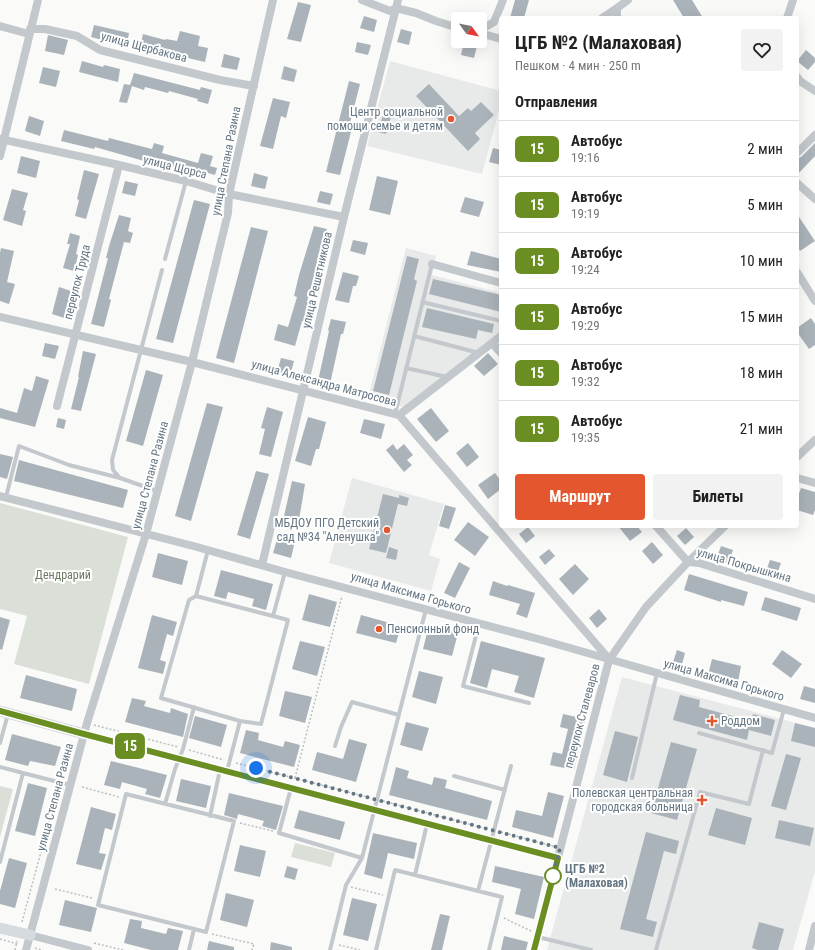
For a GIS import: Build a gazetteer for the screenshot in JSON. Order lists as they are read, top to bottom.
{
  "streets": {
    "street": [
      "улица Щербакова",
      "улица Степана Разина",
      "улица Щорса",
      "улица Решетникова",
      "переулок Труда",
      "улица Александра Матросова",
      "улица Покрышкина",
      "улица Максима Горького",
      "переулок Сталеваров"
    ]
  },
  "crossings": [
    ["улица Щербакова", "улица Степана Разина"],
    ["улица Степана Разина", "улица Щорса"],
    ["улица Степана Разина", "улица Александра Матросова"],
    ["улица Степана Разина", "улица Максима Горького"],
    ["улица Щорса", "улица Решетникова"],
    ["улица Щорса", "переулок Труда"],
    ["улица Решетникова", "улица Александра Матросова"],
    ["улица Решетникова", "улица Максима Горького"],
    ["переулок Труда", "улица Александра Матросова"],
    ["улица Александра Матросова", "улица Максима Горького"],
    ["улица Александра Матросова", "переулок Сталеваров"],
    ["улица Покрышкина", "переулок Сталеваров"],
    ["улица Максима Горького", "переулок Сталеваров"]
  ],
  "parks": ["Дендрарий"],
  "places": {
    "other": [
      "Центр социальной помощи семье и детям",
      "МБДОУ ПГО Детский сад №34 \"Аленушка\"",
      "Пенсионный фонд",
      "ЦГБ №2 (Малаховая)"
    ],
    "health": ["Роддом", "Полевская центральная городская больница"]
  },
  "lines": ["bus line 15"],
  "north": "bottom right",
  "page": {
    "on_map": "15",
    "heading": [
      ["ЦГБ №2 (Малаховая)", "Пешком · 4 мин · 250 m"],
      "Отправления"
    ],
    "list": [
      {
        "mark": "15",
        "name": "Автобус",
        "note": "19:16",
        "value": "2 мин"
      },
      {
        "mark": "15",
        "name": "Автобус",
        "note": "19:19",
        "value": "5 мин"
      },
      {
        "mark": "15",
        "name": "Автобус",
        "note": "19:24",
        "value": "10 мин"
      },
      {
        "mark": "15",
        "name": "Автобус",
        "note": "19:29",
        "value": "15 мин"
      },
      {
        "mark": "15",
        "name": "Автобус",
        "note": "19:32",
        "value": "18 мин"
      },
      {
        "mark": "15",
        "name": "Автобус",
        "note": "19:35",
        "value": "21 мин"
      }
    ],
    "buttons": ["Маршрут", "Билеты"]
  }
}
